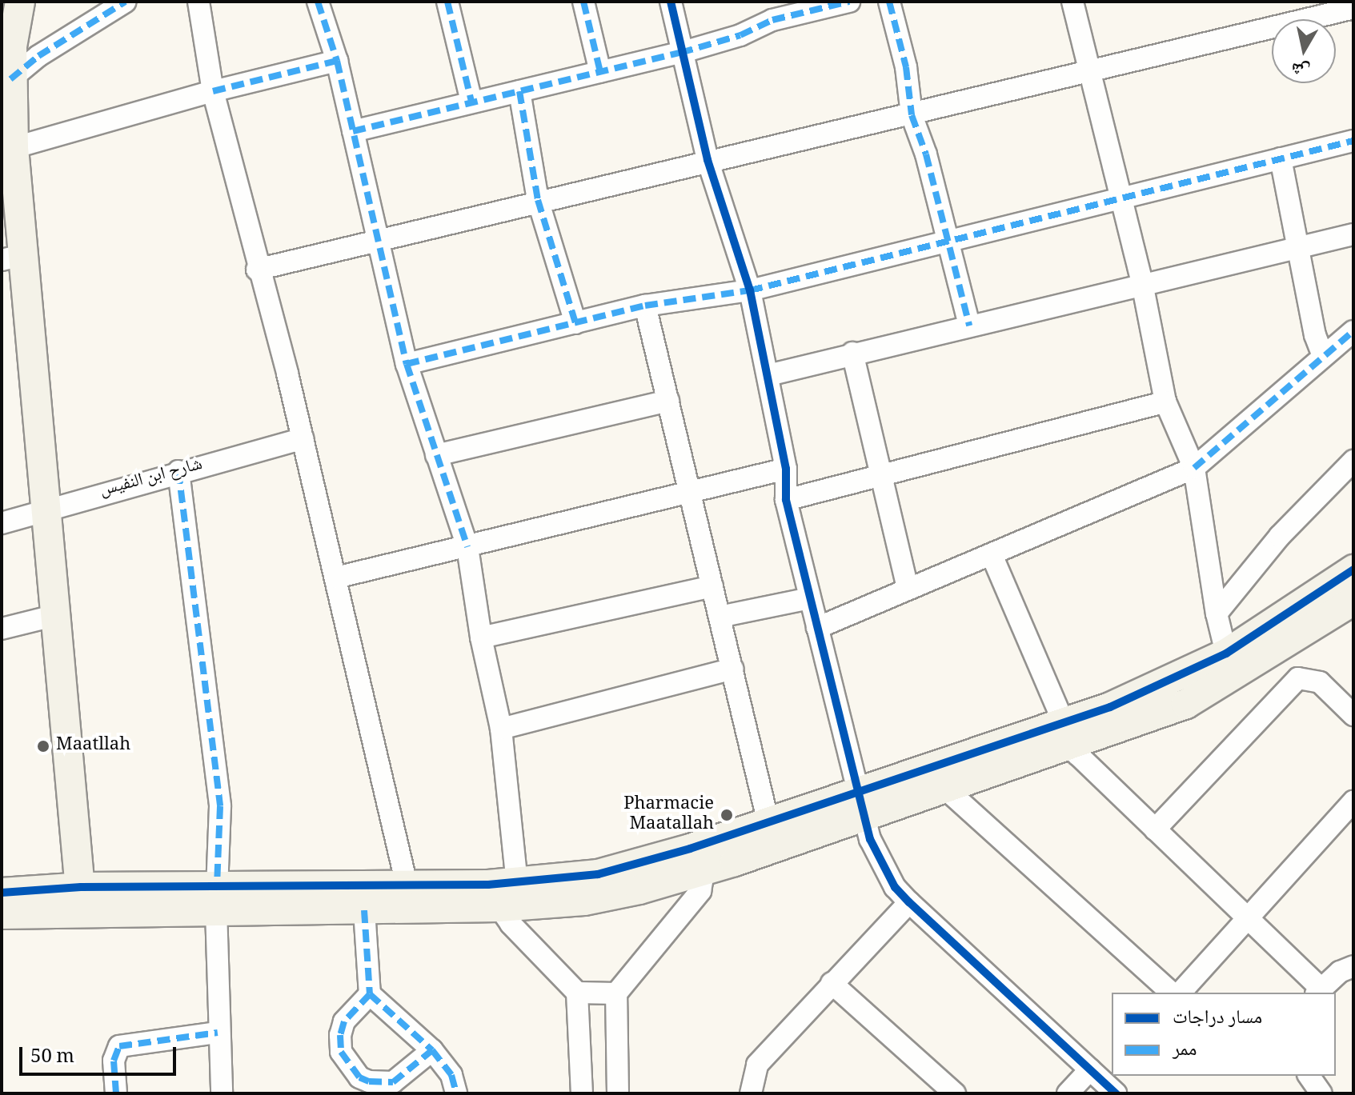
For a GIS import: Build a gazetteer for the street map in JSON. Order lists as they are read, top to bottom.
{
  "streets": {
    "street": ["شارح ابن النفيس"]
  },
  "places": ["Maatllah", "Pharmacie Maatallah"],
  "legend": ["مسار دراجات", "ممر"],
  "scale_bar": "50 m",
  "north": "bottom"
}
